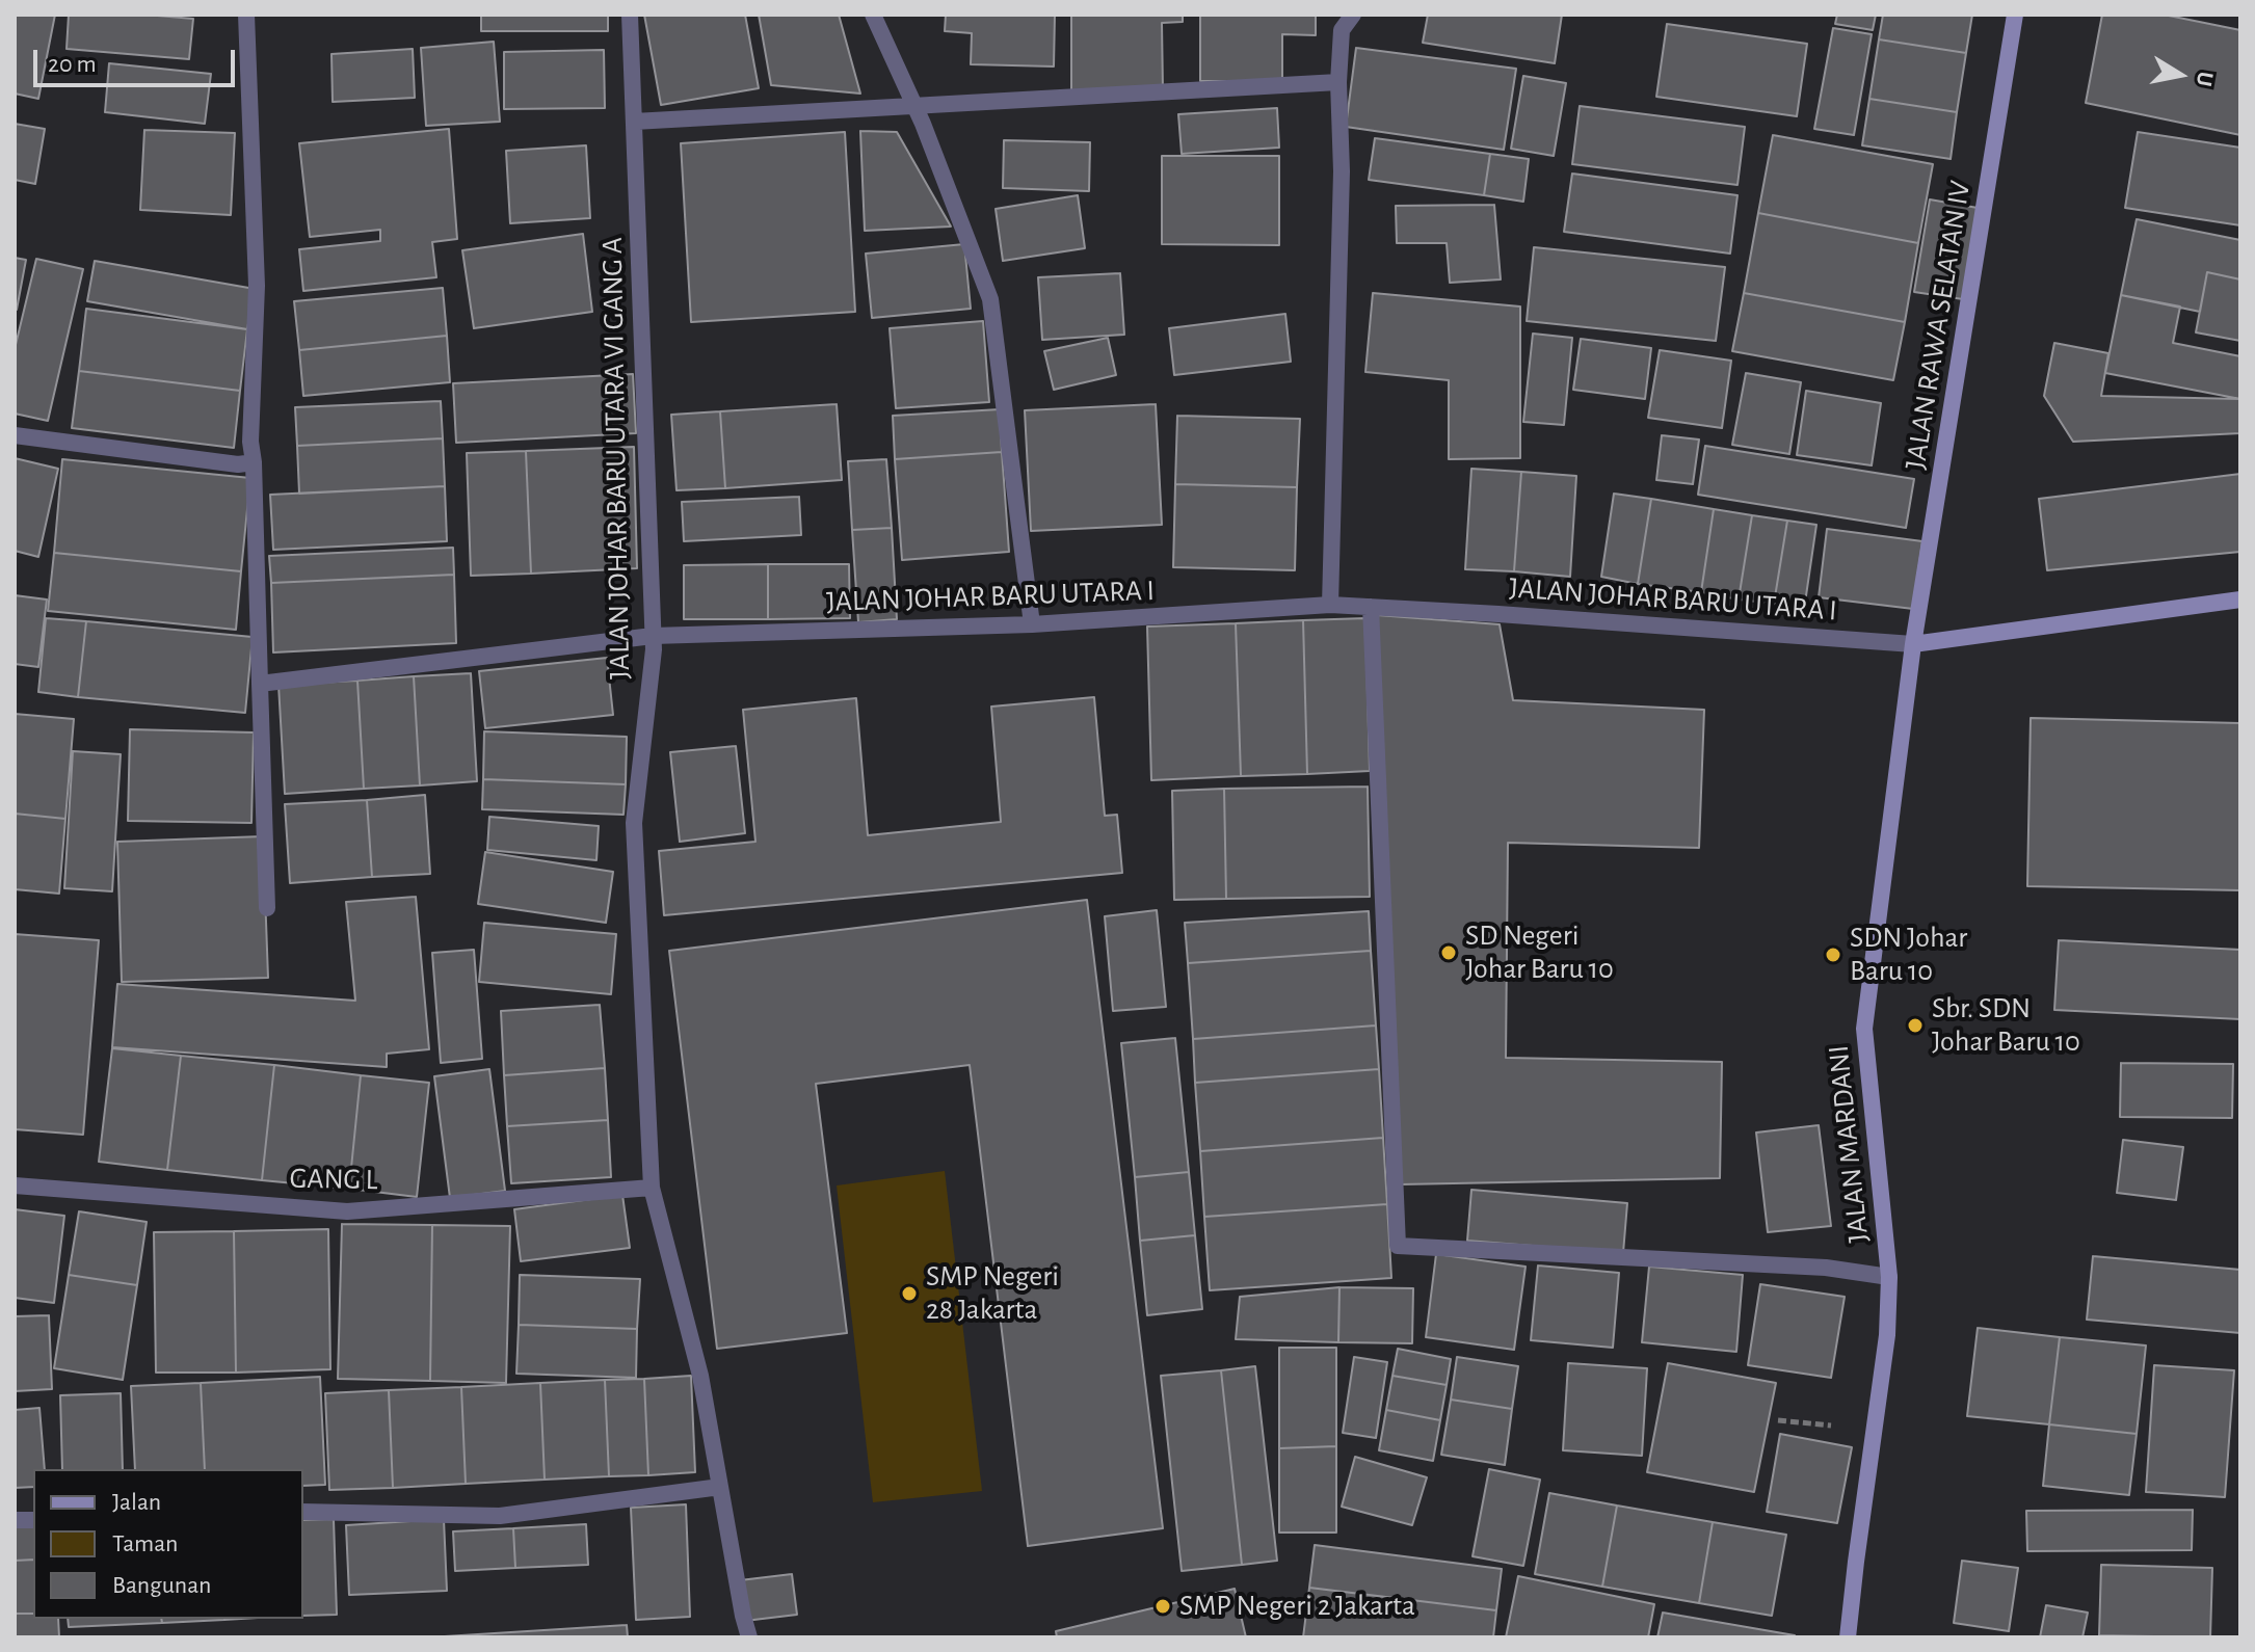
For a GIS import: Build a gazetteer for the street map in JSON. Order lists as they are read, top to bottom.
{
  "streets": {
    "street": [
      "JALAN RAWA SELATAN IV",
      "JALAN JOHAR BARU UTARA VI GANG A",
      "JALAN JOHAR BARU UTARA I",
      "JALAN MARDANI",
      "GANG L"
    ]
  },
  "crossings": [
    ["JALAN RAWA SELATAN IV", "JALAN JOHAR BARU UTARA I"],
    ["JALAN RAWA SELATAN IV", "JALAN MARDANI"],
    ["JALAN JOHAR BARU UTARA VI GANG A", "JALAN JOHAR BARU UTARA I"],
    ["JALAN JOHAR BARU UTARA VI GANG A", "GANG L"],
    ["JALAN JOHAR BARU UTARA I", "JALAN MARDANI"]
  ],
  "places": [
    "SD Negeri Johar Baru 10",
    "SDN Johar Baru 10",
    "Sbr. SDN Johar Baru 10",
    "SMP Negeri 28 Jakarta",
    "SMP Negeri 2 Jakarta"
  ],
  "legend": ["Jalan", "Taman", "Bangunan"],
  "scale_bar": "20 m",
  "north": "right"
}
